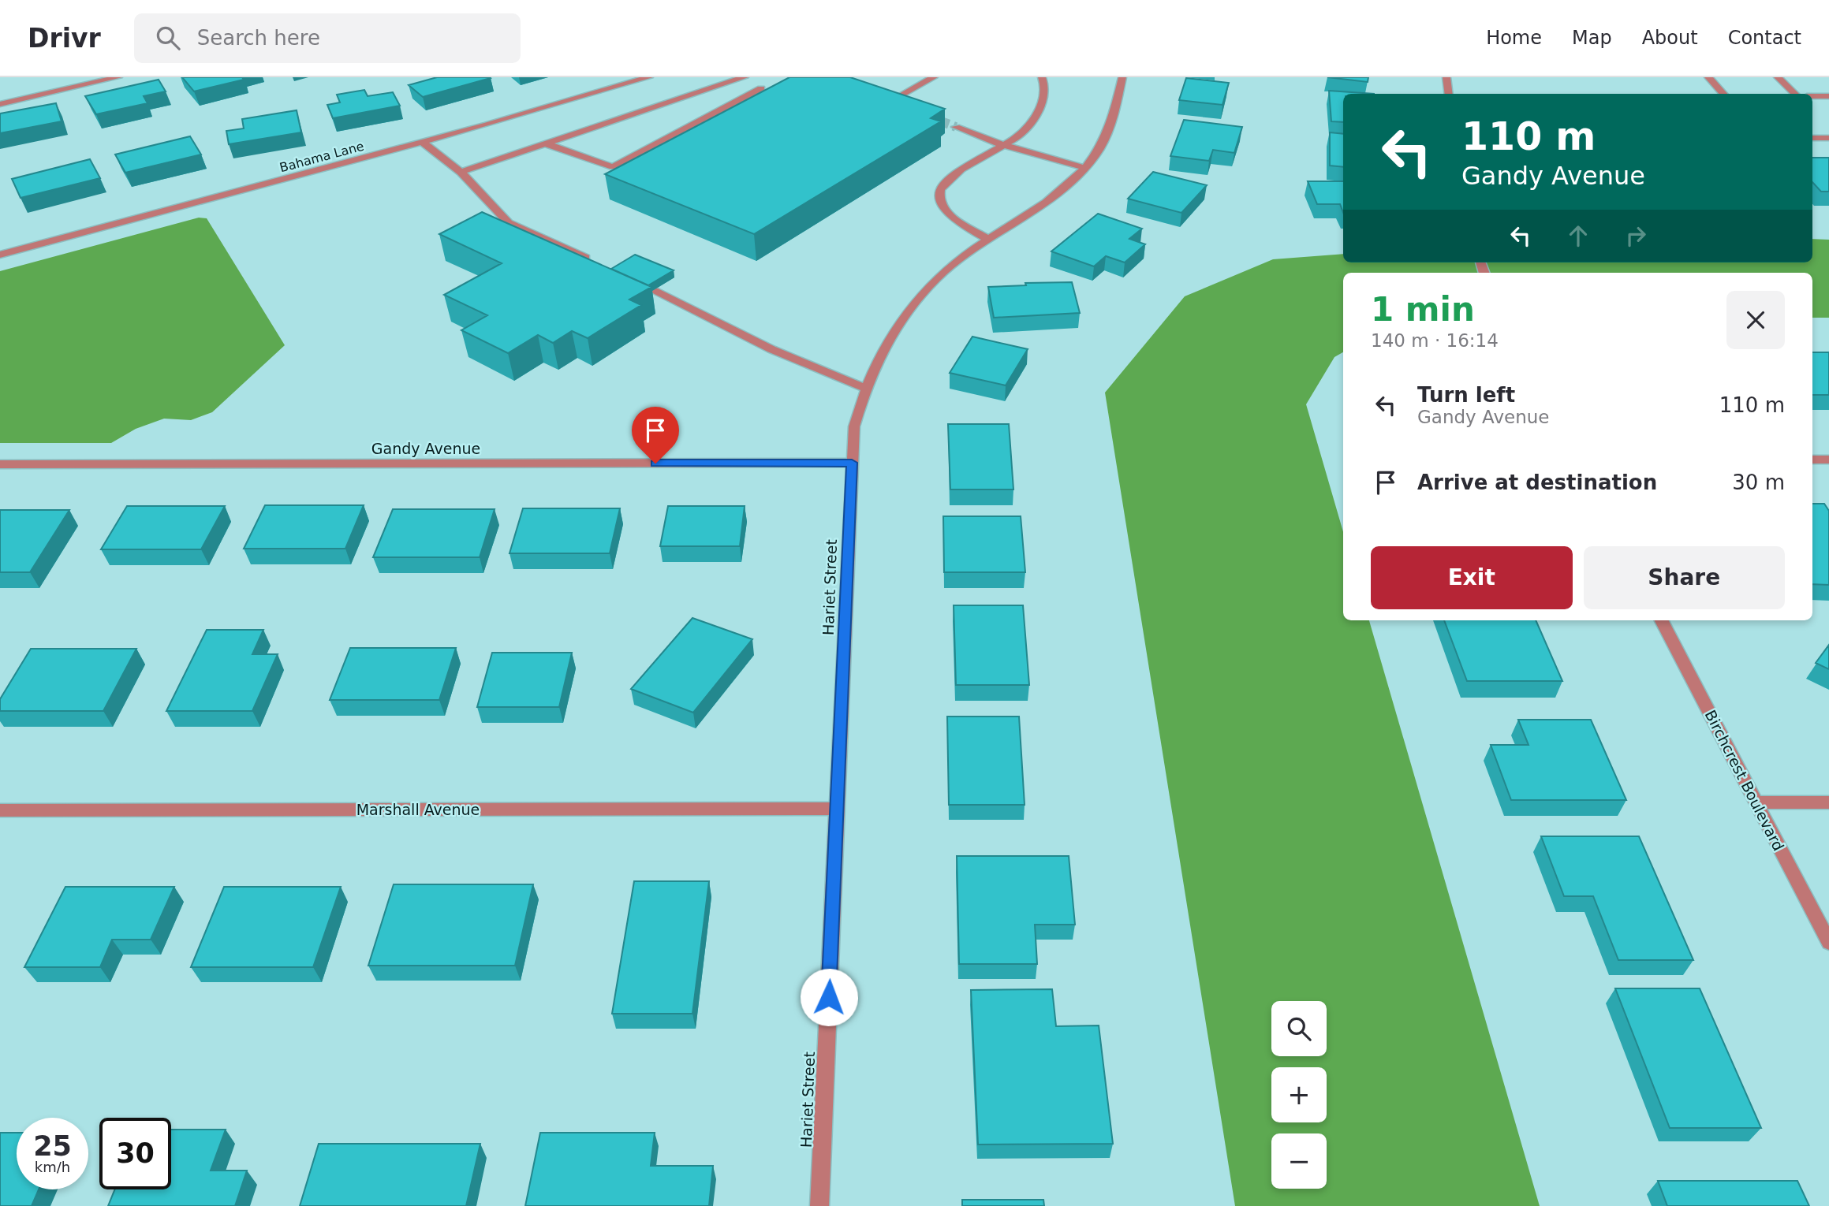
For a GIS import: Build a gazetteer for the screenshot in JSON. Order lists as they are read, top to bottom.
{
  "streets": {
    "street": [
      "Bahama Lane",
      "Gandy Avenue",
      "Hariet Street",
      "Birchcrest Boulevard",
      "Marshall Avenue"
    ]
  },
  "crossings": [
    ["Gandy Avenue", "Hariet Street"],
    ["Hariet Street", "Marshall Avenue"]
  ],
  "page": {
    "header": "Drivr",
    "search": "Search here",
    "nav": [
      "Home",
      "Map",
      "About",
      "Contact"
    ],
    "turn": ["110 m", "Gandy Avenue"],
    "heading": ["1 min", "140 m · 16:14"],
    "list": [
      {
        "name": "Turn left",
        "note": "Gandy Avenue",
        "value": "110 m"
      },
      {
        "name": "Arrive at destination",
        "value": "30 m"
      }
    ],
    "buttons": ["Exit", "Share"],
    "map_buttons": ["+", "−"],
    "speed": "25 km/h",
    "limit": "30"
  }
}
